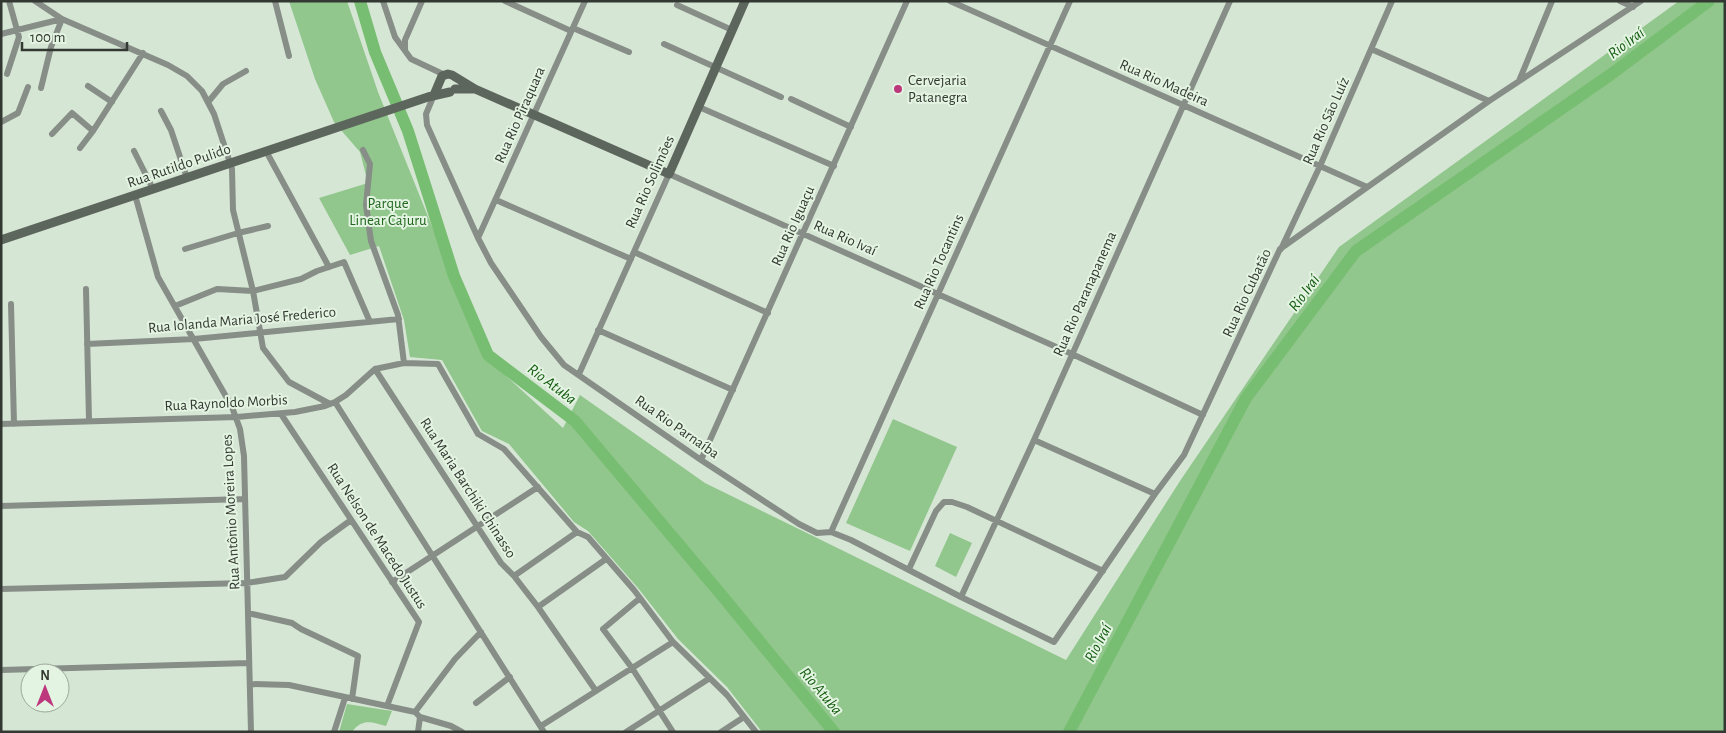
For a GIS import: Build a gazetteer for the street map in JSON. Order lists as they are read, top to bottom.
{
  "streets": {
    "street": [
      "Rua Rio Madeira",
      "Rua Rio Piraquara",
      "Rua Rio São Luíz",
      "Rua Rutildo Pulido",
      "Rua Rio Solimões",
      "Rua Rio Iguaçu",
      "Rua Rio Ivaí",
      "Rua Rio Tocantins",
      "Rua Rio Cubatão",
      "Rua Rio Paranapanema",
      "Rua Iolanda Maria José Frederico",
      "Rua Raynoldo Morbis",
      "Rua Rio Parnaíba",
      "Rua Maria Barchiki Chinasso",
      "Rua Antônio Moreira Lopes",
      "Rua Nelson de Macedo Justus"
    ]
  },
  "crossings": [
    ["Rua Rio Madeira", "Rua Rio São Luíz"],
    ["Rua Rio Madeira", "Rua Rio Tocantins"],
    ["Rua Rio Madeira", "Rua Rio Cubatão"],
    ["Rua Rio Madeira", "Rua Rio Paranapanema"],
    ["Rua Rio Piraquara", "Rua Rio Ivaí"],
    ["Rua Rio Piraquara", "Rua Rio Parnaíba"],
    ["Rua Rio São Luíz", "Rua Rio Cubatão"],
    ["Rua Rutildo Pulido", "Rua Rio Ivaí"],
    ["Rua Rutildo Pulido", "Rua Antônio Moreira Lopes"],
    ["Rua Rio Solimões", "Rua Rio Ivaí"],
    ["Rua Rio Solimões", "Rua Rio Parnaíba"],
    ["Rua Rio Iguaçu", "Rua Rio Ivaí"],
    ["Rua Rio Iguaçu", "Rua Rio Parnaíba"],
    ["Rua Rio Ivaí", "Rua Rio Tocantins"],
    ["Rua Rio Ivaí", "Rua Rio Cubatão"],
    ["Rua Rio Ivaí", "Rua Rio Paranapanema"],
    ["Rua Rio Ivaí", "Rua Rio Parnaíba"],
    ["Rua Rio Tocantins", "Rua Rio Parnaíba"],
    ["Rua Rio Cubatão", "Rua Rio Parnaíba"],
    ["Rua Rio Paranapanema", "Rua Rio Parnaíba"],
    ["Rua Iolanda Maria José Frederico", "Rua Antônio Moreira Lopes"],
    ["Rua Raynoldo Morbis", "Rua Maria Barchiki Chinasso"],
    ["Rua Raynoldo Morbis", "Rua Antônio Moreira Lopes"],
    ["Rua Raynoldo Morbis", "Rua Nelson de Macedo Justus"]
  ],
  "water": ["Rio Iraí", "Rio Atuba"],
  "parks": ["Parque Linear Cajuru"],
  "places": ["Cervejaria Patanegra"],
  "scale_bar": "100 m",
  "north": "top"
}
